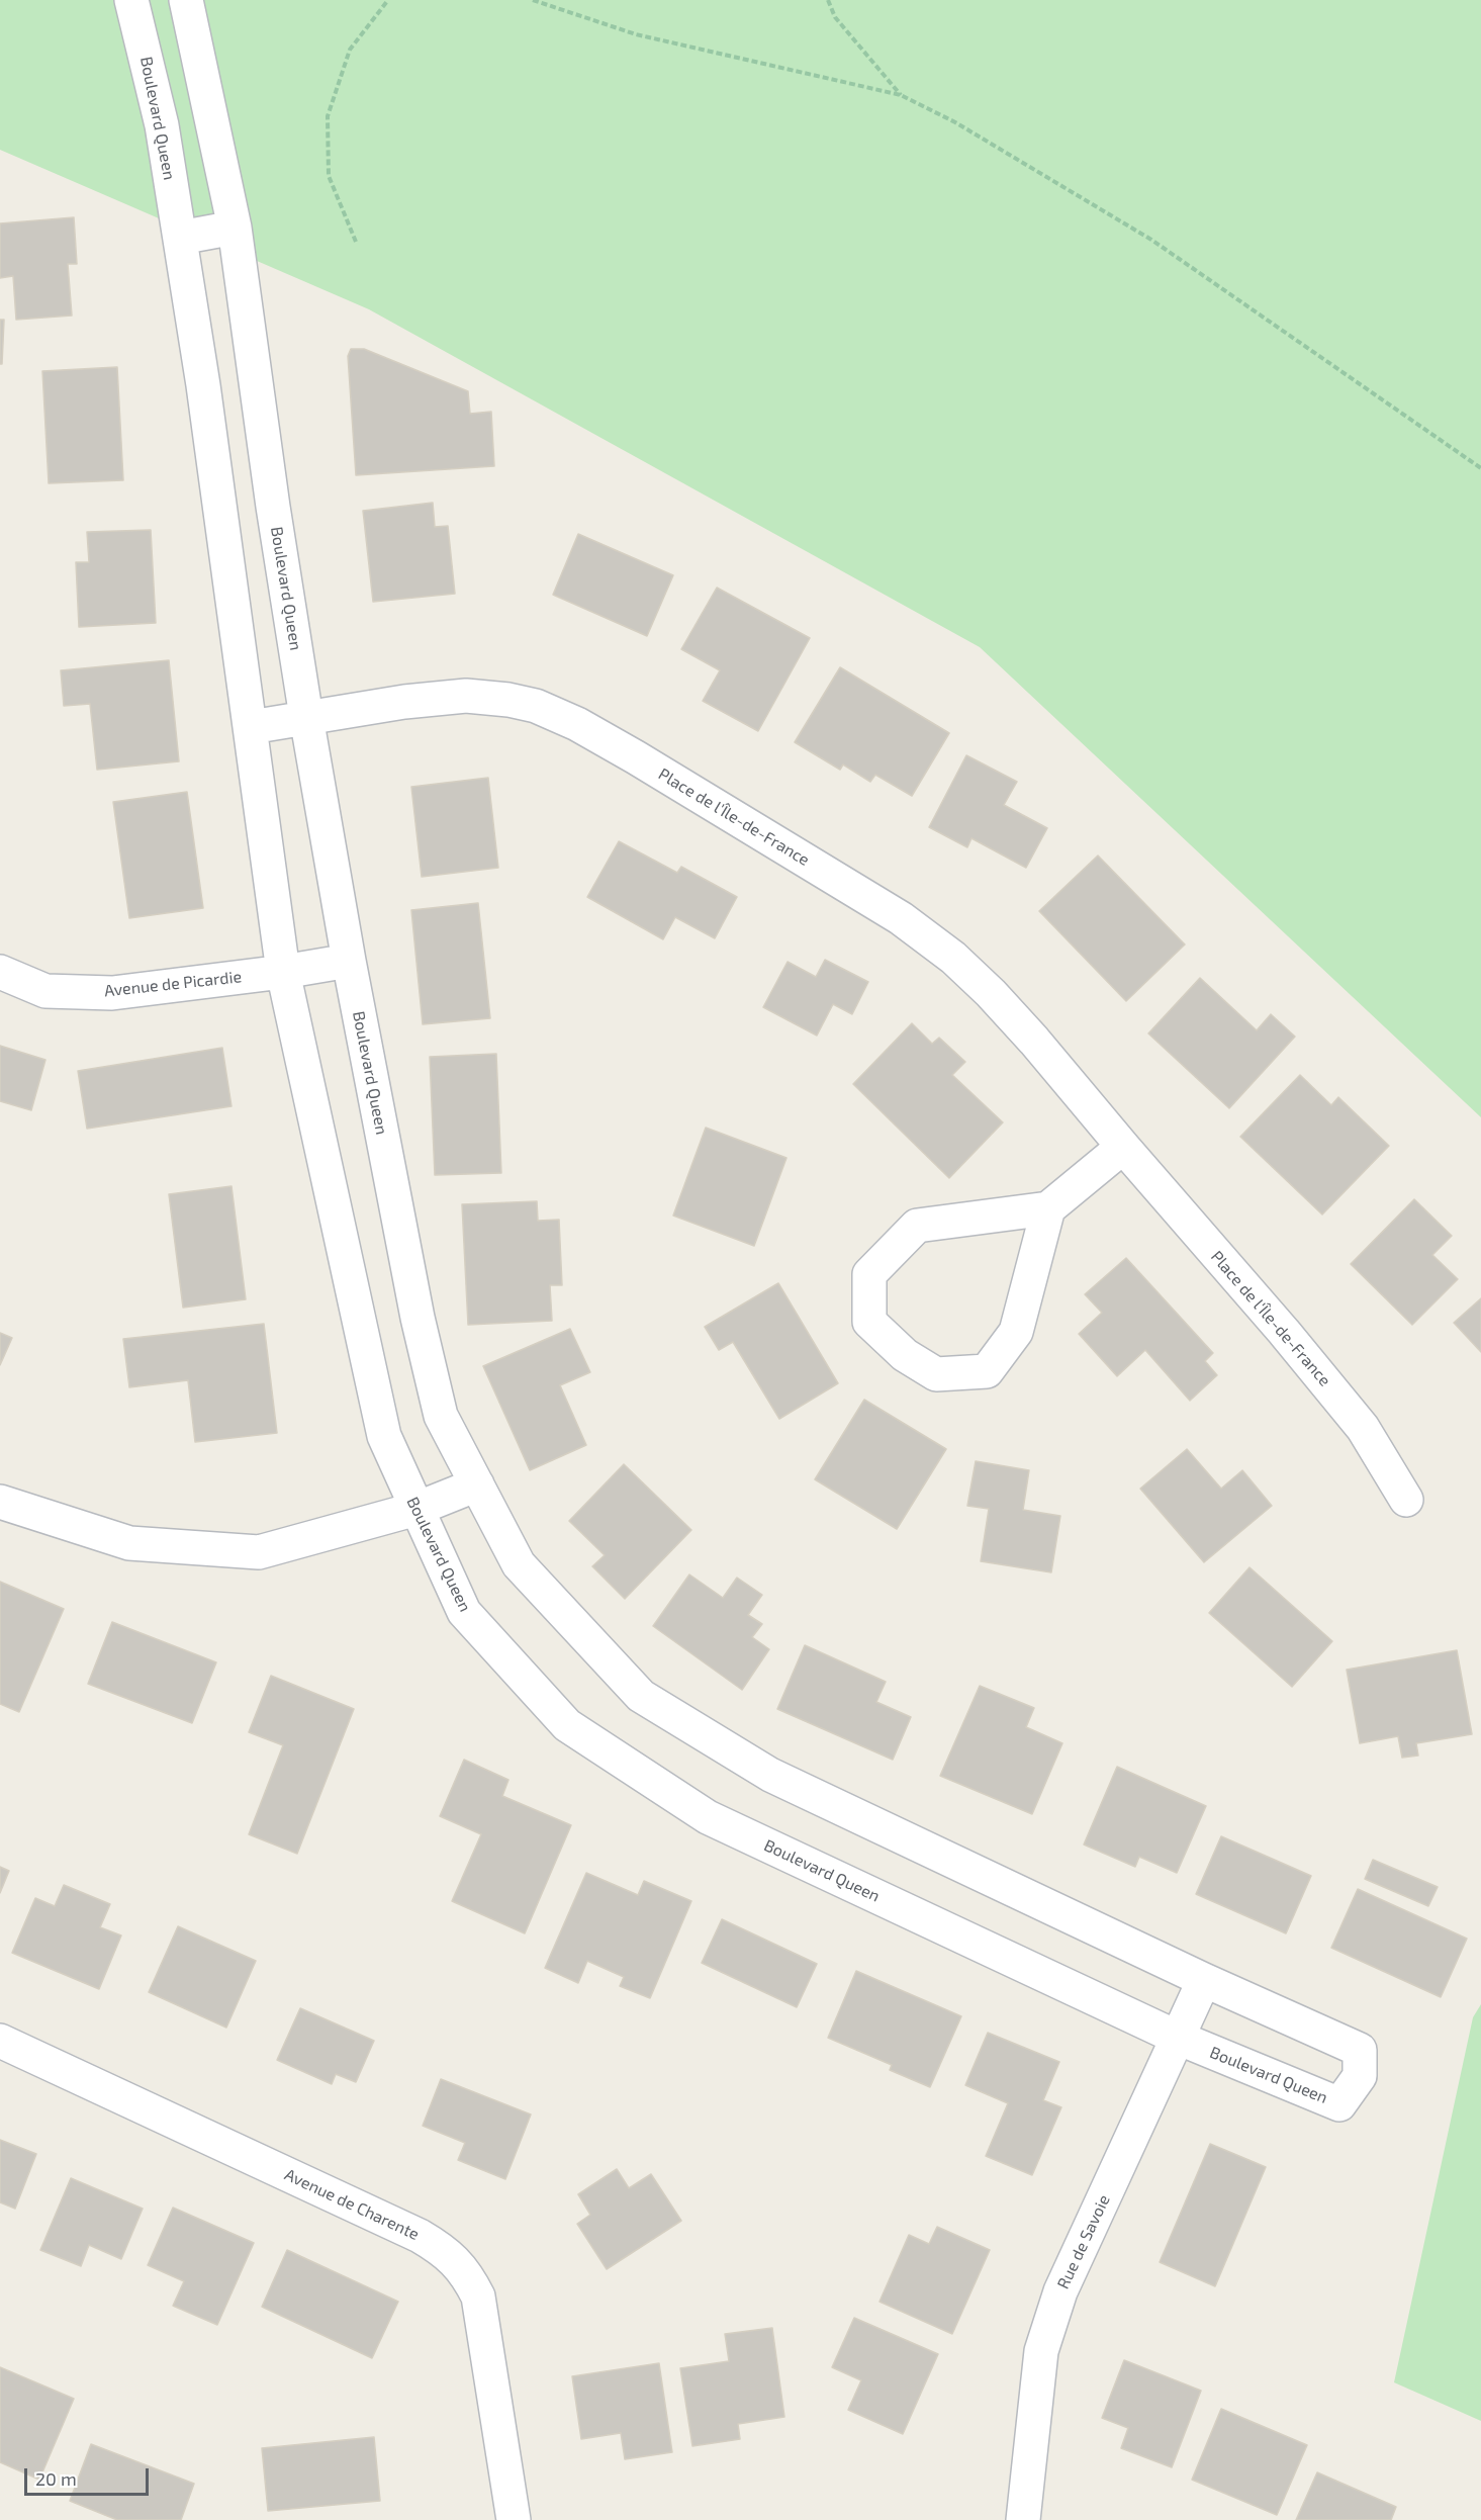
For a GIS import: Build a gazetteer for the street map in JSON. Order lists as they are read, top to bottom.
{
  "streets": {
    "street": [
      "Boulevard Queen",
      "Place de l'Île-de-France",
      "Avenue de Picardie",
      "Avenue de Charente",
      "Rue de Savoie"
    ]
  },
  "crossings": [
    ["Boulevard Queen", "Place de l'Île-de-France"],
    ["Boulevard Queen", "Avenue de Picardie"],
    ["Boulevard Queen", "Rue de Savoie"]
  ],
  "scale_bar": "20 m"
}
